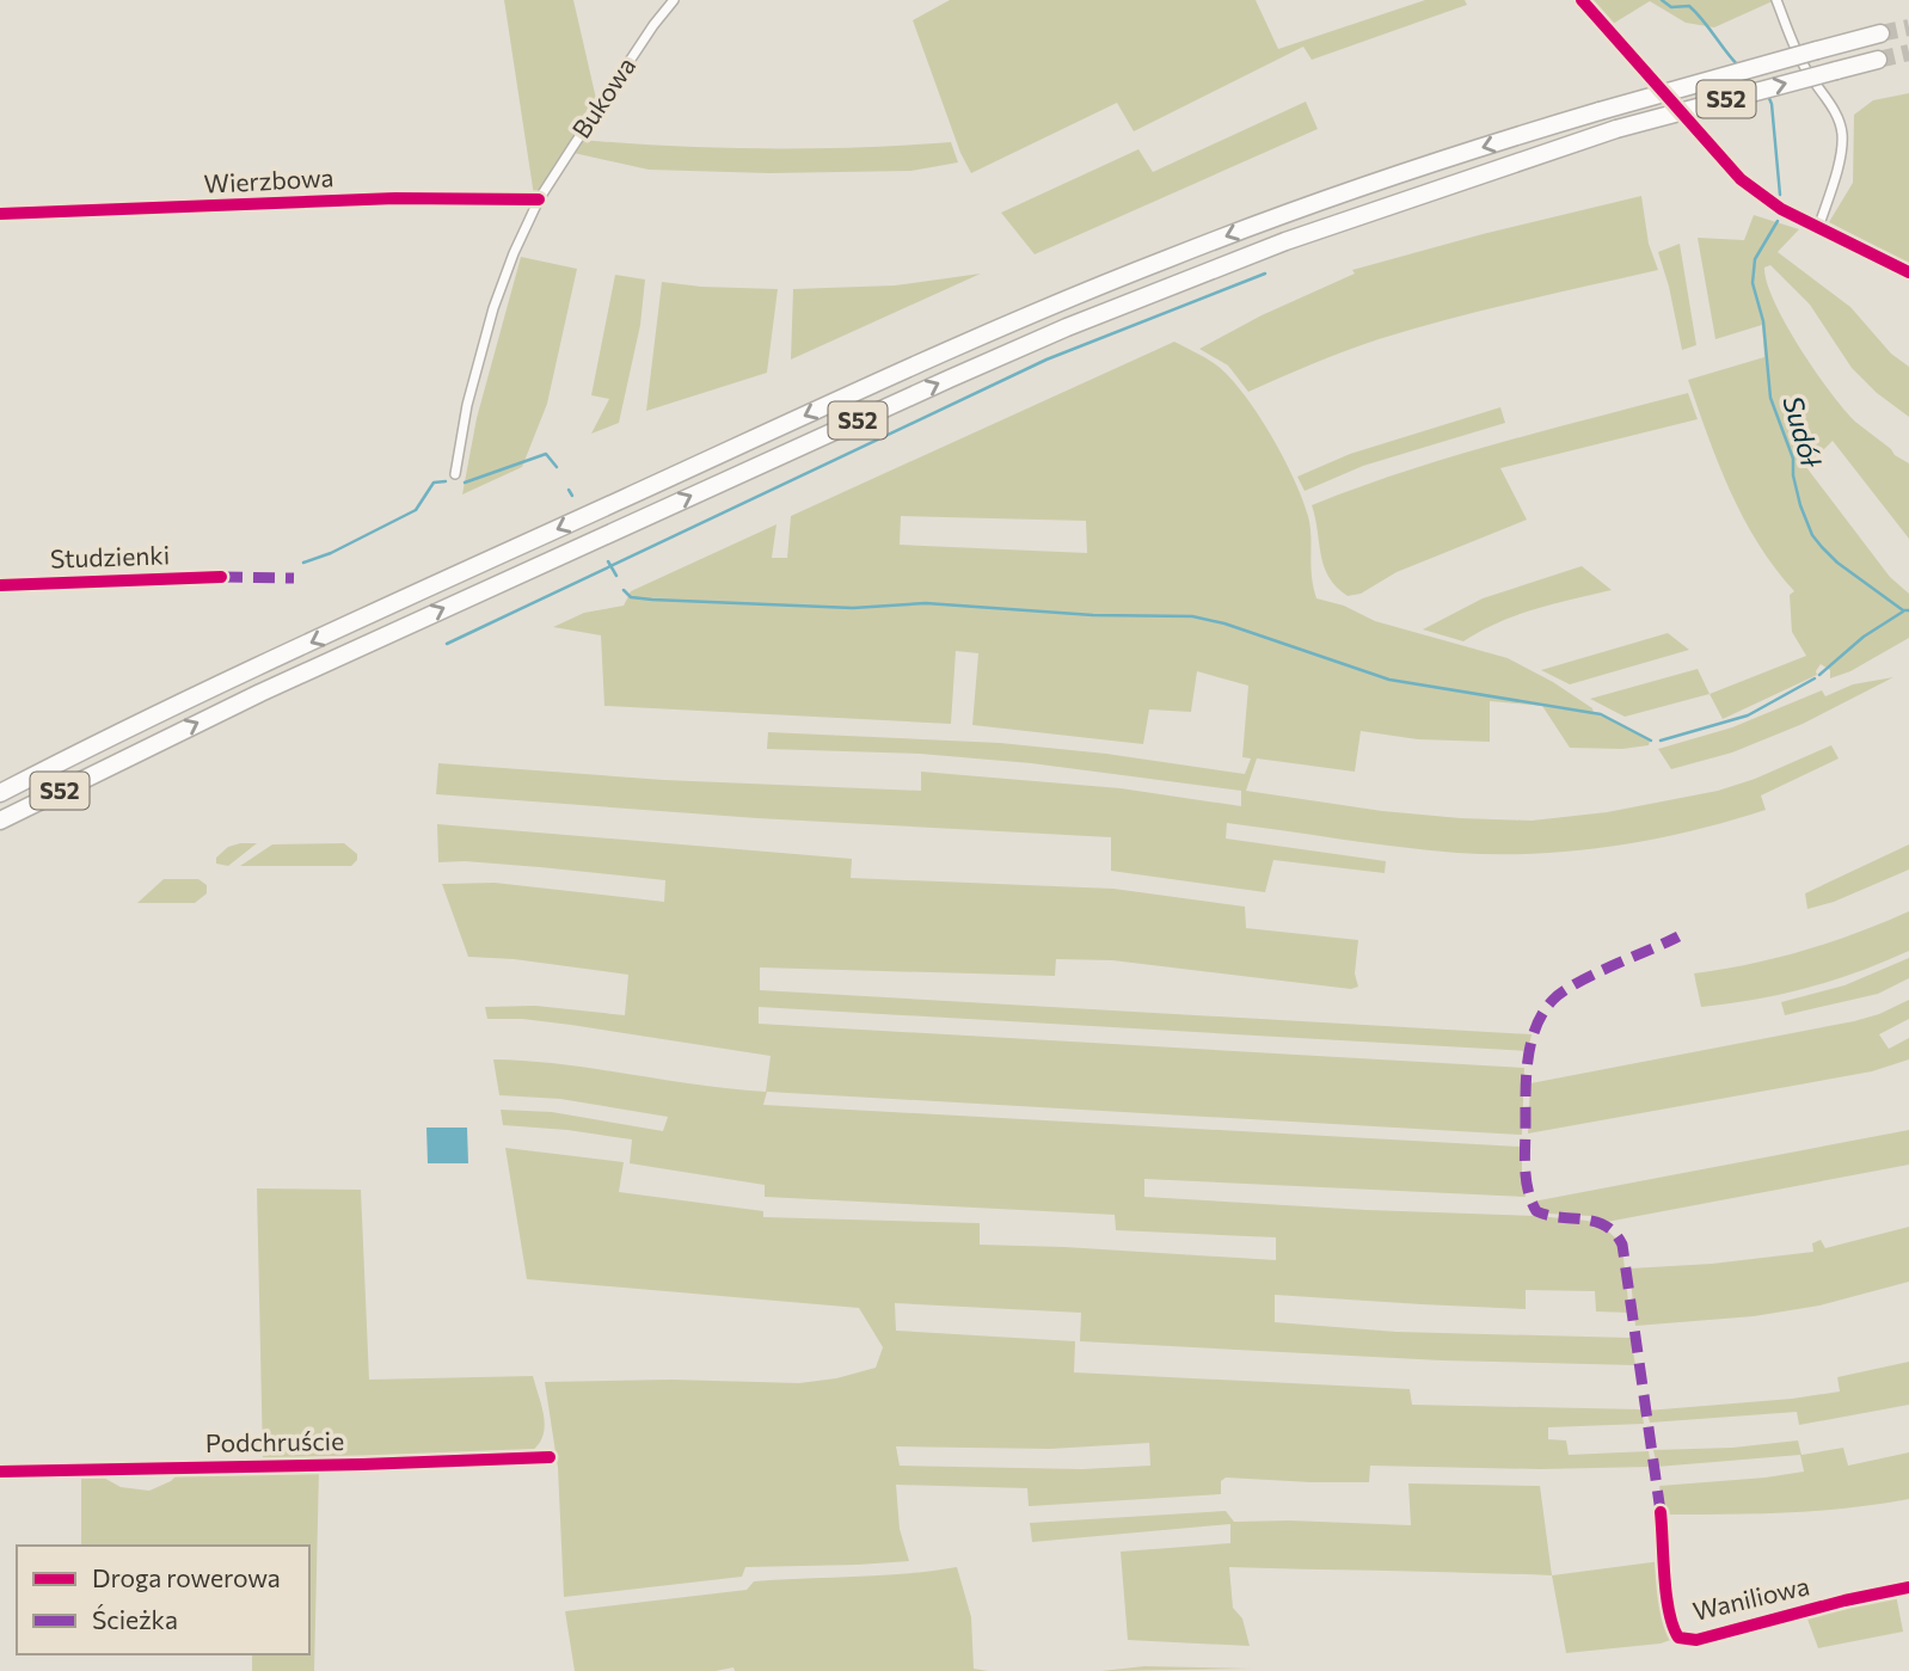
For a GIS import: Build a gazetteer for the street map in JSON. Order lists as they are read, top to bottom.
{
  "streets": {
    "highway": ["S52"],
    "street": [
      "Bukowa",
      "Wierzbowa",
      "Studzienki",
      "Podchruście",
      "Waniliowa"
    ]
  },
  "crossings": [
    ["Bukowa", "Wierzbowa"]
  ],
  "water": ["Sudół"],
  "legend": ["Droga rowerowa", "Ścieżka"]
}
